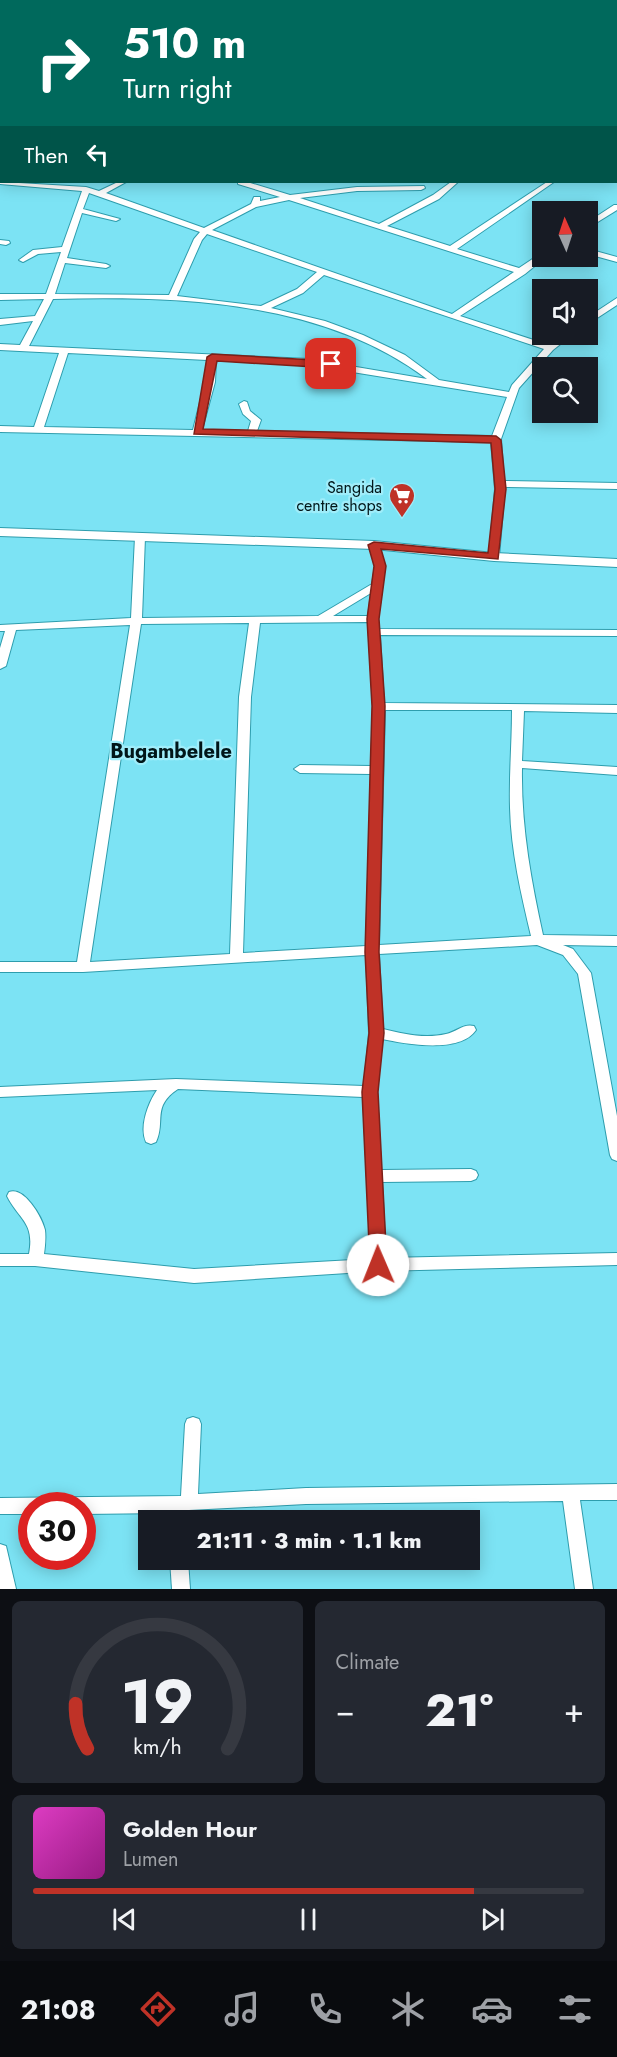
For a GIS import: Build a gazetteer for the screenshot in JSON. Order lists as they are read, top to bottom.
{
  "districts": ["Bugambelele"],
  "places": {
    "supermarket": ["Sangida centre shops"]
  },
  "north": "top",
  "page": {
    "turn": ["510 m", "Turn right"],
    "then": "Then",
    "limit": "30",
    "trip": "21:11 · 3 min · 1.1 km",
    "tile": "Climate",
    "heat": ["−", "21°", "+"],
    "song": ["Golden Hour", "Lumen"],
    "tabs": "21:08",
    "gauge": ["19", "km/h"]
  }
}
